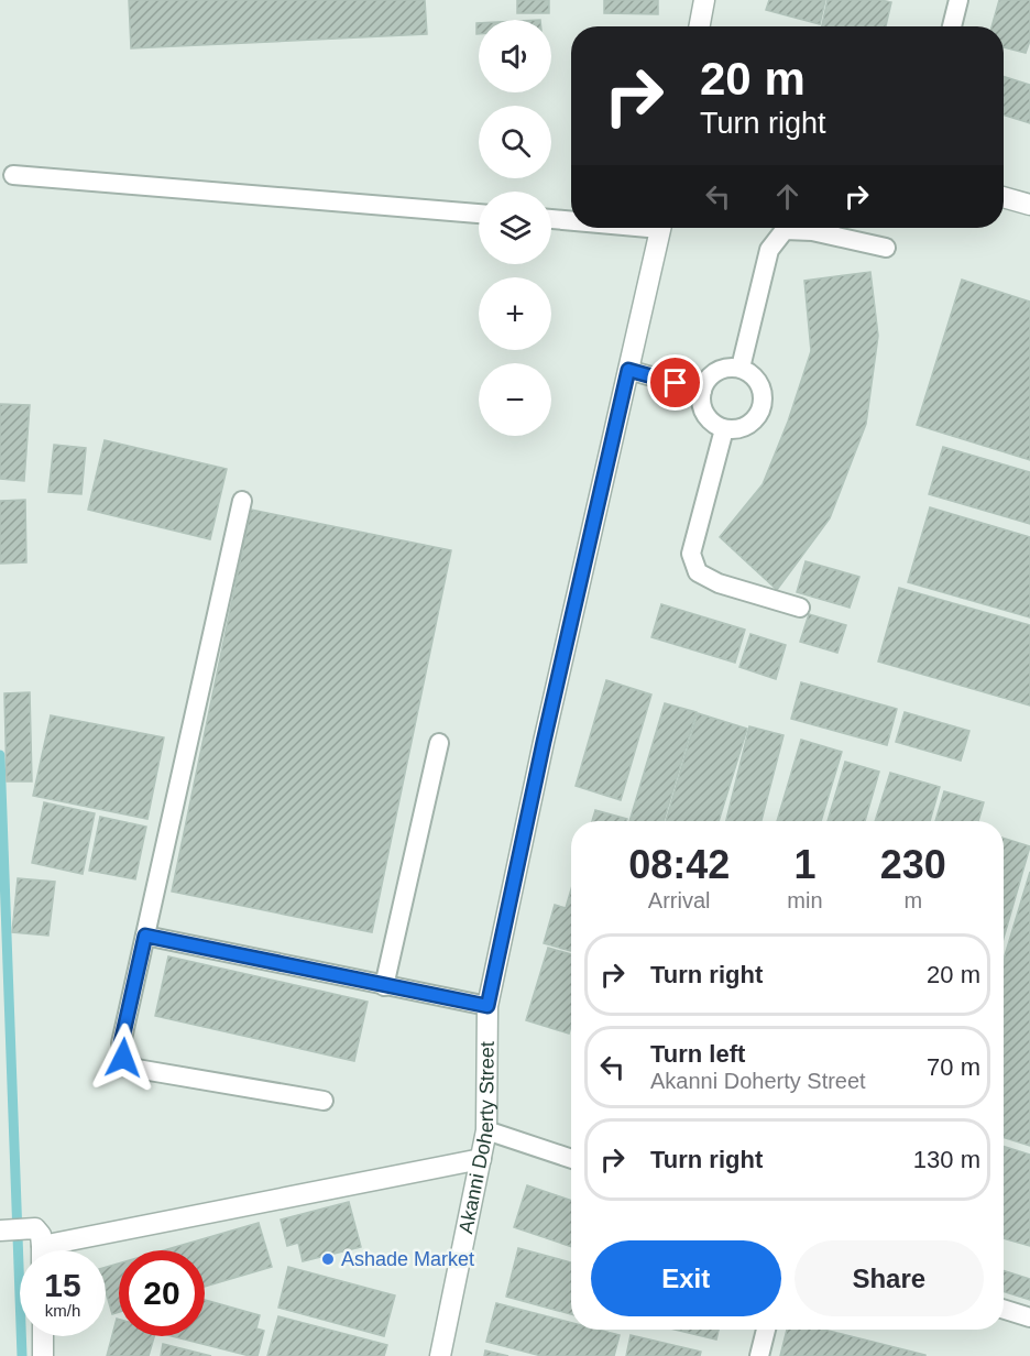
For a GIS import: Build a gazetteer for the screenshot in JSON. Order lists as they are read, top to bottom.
{
  "streets": {
    "street": ["Akanni Doherty Street"]
  },
  "places": ["Ashade Market"],
  "page": {
    "map_buttons": ["+", "−"],
    "turn": ["20 m", "Turn right"],
    "eta": [
      "08:42",
      "Arrival",
      "1",
      "min",
      "230",
      "m"
    ],
    "list": [
      {
        "name": "Turn right",
        "value": "20 m"
      },
      {
        "name": "Turn left",
        "note": "Akanni Doherty Street",
        "value": "70 m"
      },
      {
        "name": "Turn right",
        "value": "130 m"
      }
    ],
    "buttons": ["Exit", "Share"],
    "speed": "15 km/h",
    "limit": "20"
  }
}
